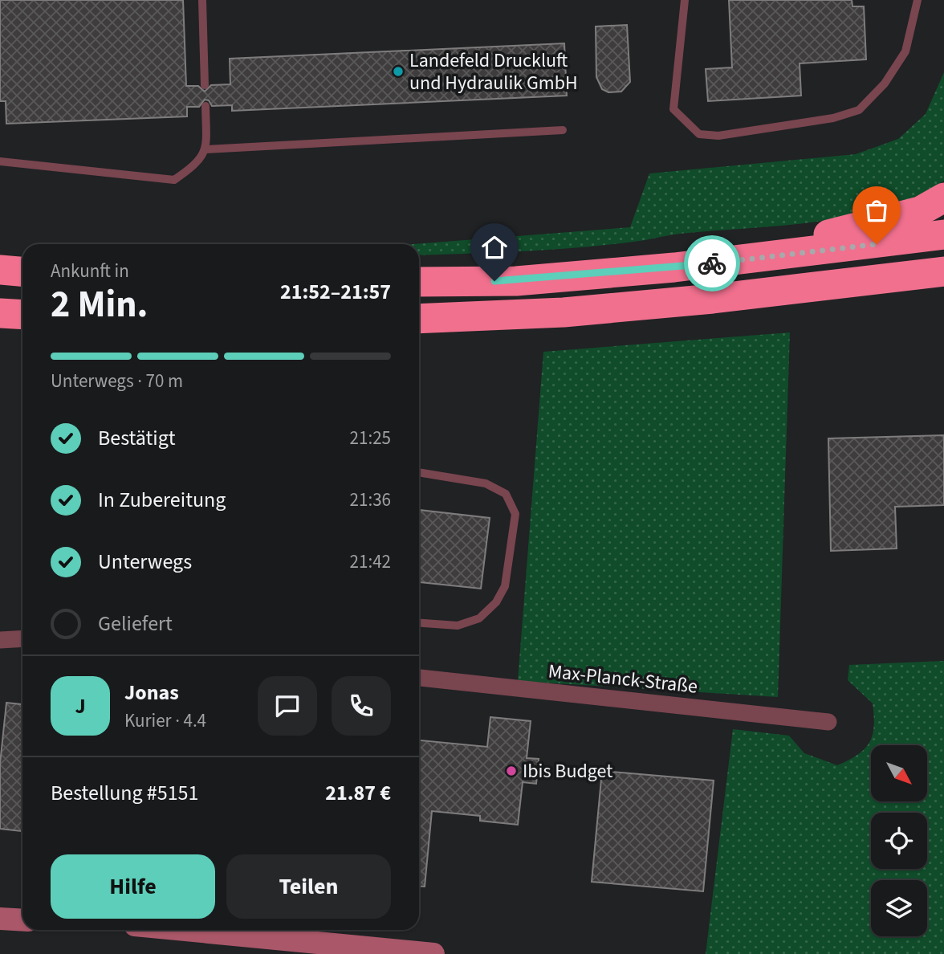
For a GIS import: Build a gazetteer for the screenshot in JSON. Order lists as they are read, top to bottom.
{
  "streets": {
    "street": ["Max-Planck-Straße"]
  },
  "places": ["Landefeld Druckluft und Hydraulik GmbH", "Ibis Budget"],
  "north": "bottom right",
  "page": {
    "heading": ["2 Min.", "Ankunft in", "21:52–21:57"],
    "panel": [
      "Jonas",
      "Kurier · 4.4",
      "Bestellung #5151",
      "21.87 €"
    ],
    "bar": "Unterwegs · 70 m",
    "list": [
      ["Bestätigt", "21:25"],
      ["In Zubereitung", "21:36"],
      ["Unterwegs", "21:42"],
      "Geliefert"
    ],
    "round": "J",
    "buttons": ["Hilfe", "Teilen"]
  }
}
